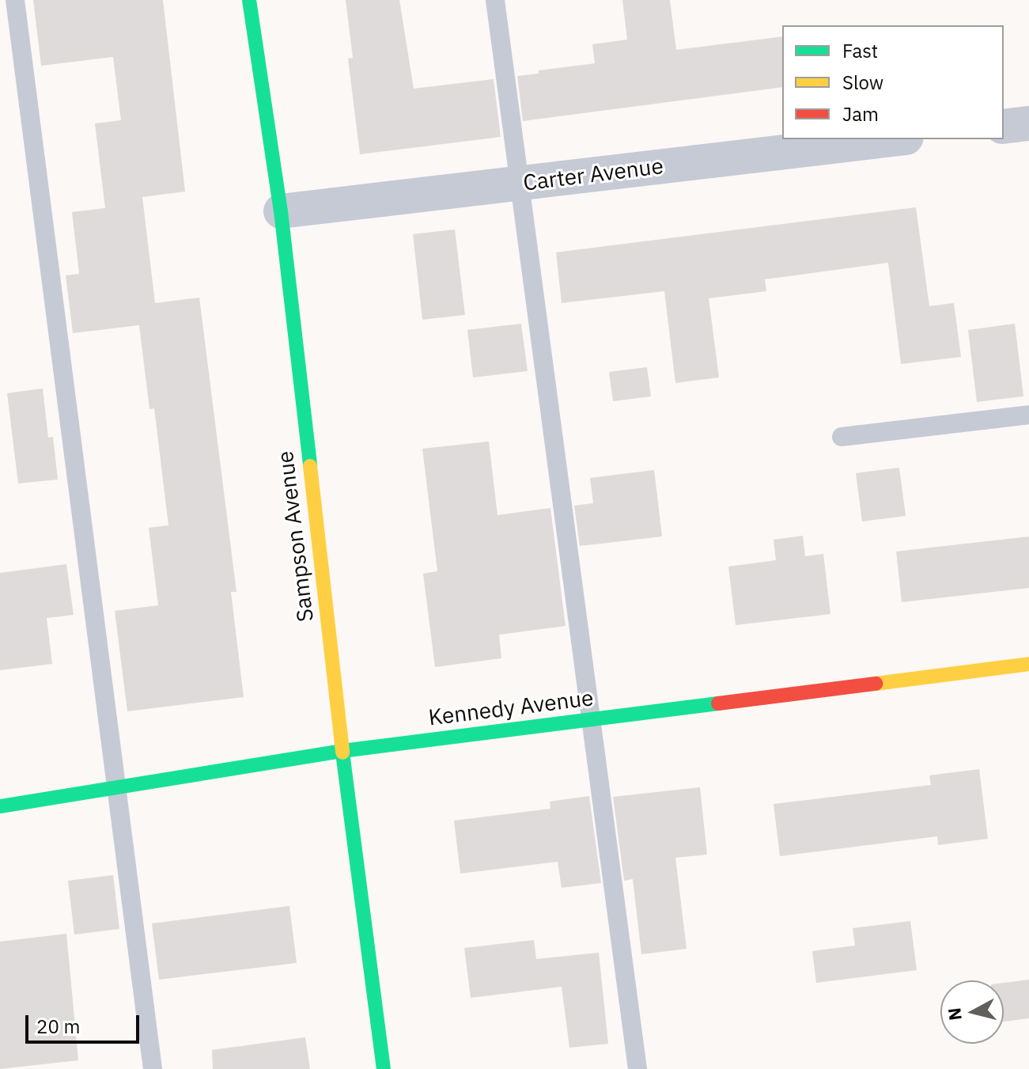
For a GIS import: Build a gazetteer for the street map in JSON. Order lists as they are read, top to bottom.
{
  "streets": {
    "street": ["Carter Avenue", "Sampson Avenue", "Kennedy Avenue"]
  },
  "crossings": [
    ["Carter Avenue", "Sampson Avenue"],
    ["Sampson Avenue", "Kennedy Avenue"]
  ],
  "legend": ["Fast", "Slow", "Jam"],
  "scale_bar": "20 m",
  "north": "left"
}
